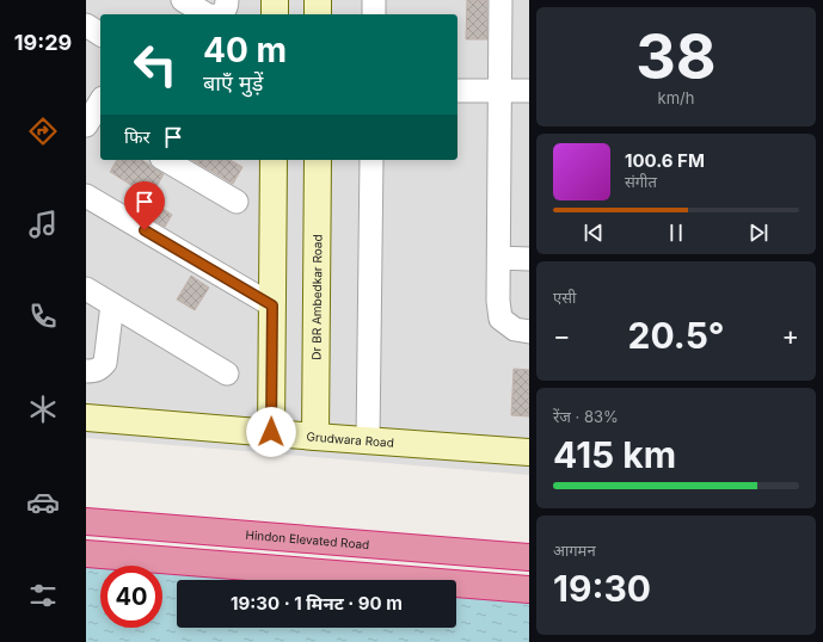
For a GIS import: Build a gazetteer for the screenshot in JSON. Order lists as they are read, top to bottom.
{
  "streets": {
    "highway": ["Hindon Elevated Road"],
    "street": ["Dr BR Ambedkar Road", "Grudwara Road"]
  },
  "crossings": [
    ["Dr BR Ambedkar Road", "Grudwara Road"]
  ],
  "page": {
    "tabs": "19:29",
    "tile": [
      ["38", "km/h"],
      "एसी",
      ["रेंज · 83%", "415 km"],
      ["आगमन", "19:30"]
    ],
    "turn": ["40 m", "बाएँ मुड़ें"],
    "then": "फिर",
    "song": ["100.6 FM", "संगीत"],
    "heat": ["−", "20.5°", "+"],
    "limit": "40",
    "trip": "19:30 · 1 मिनट · 90 m"
  }
}
